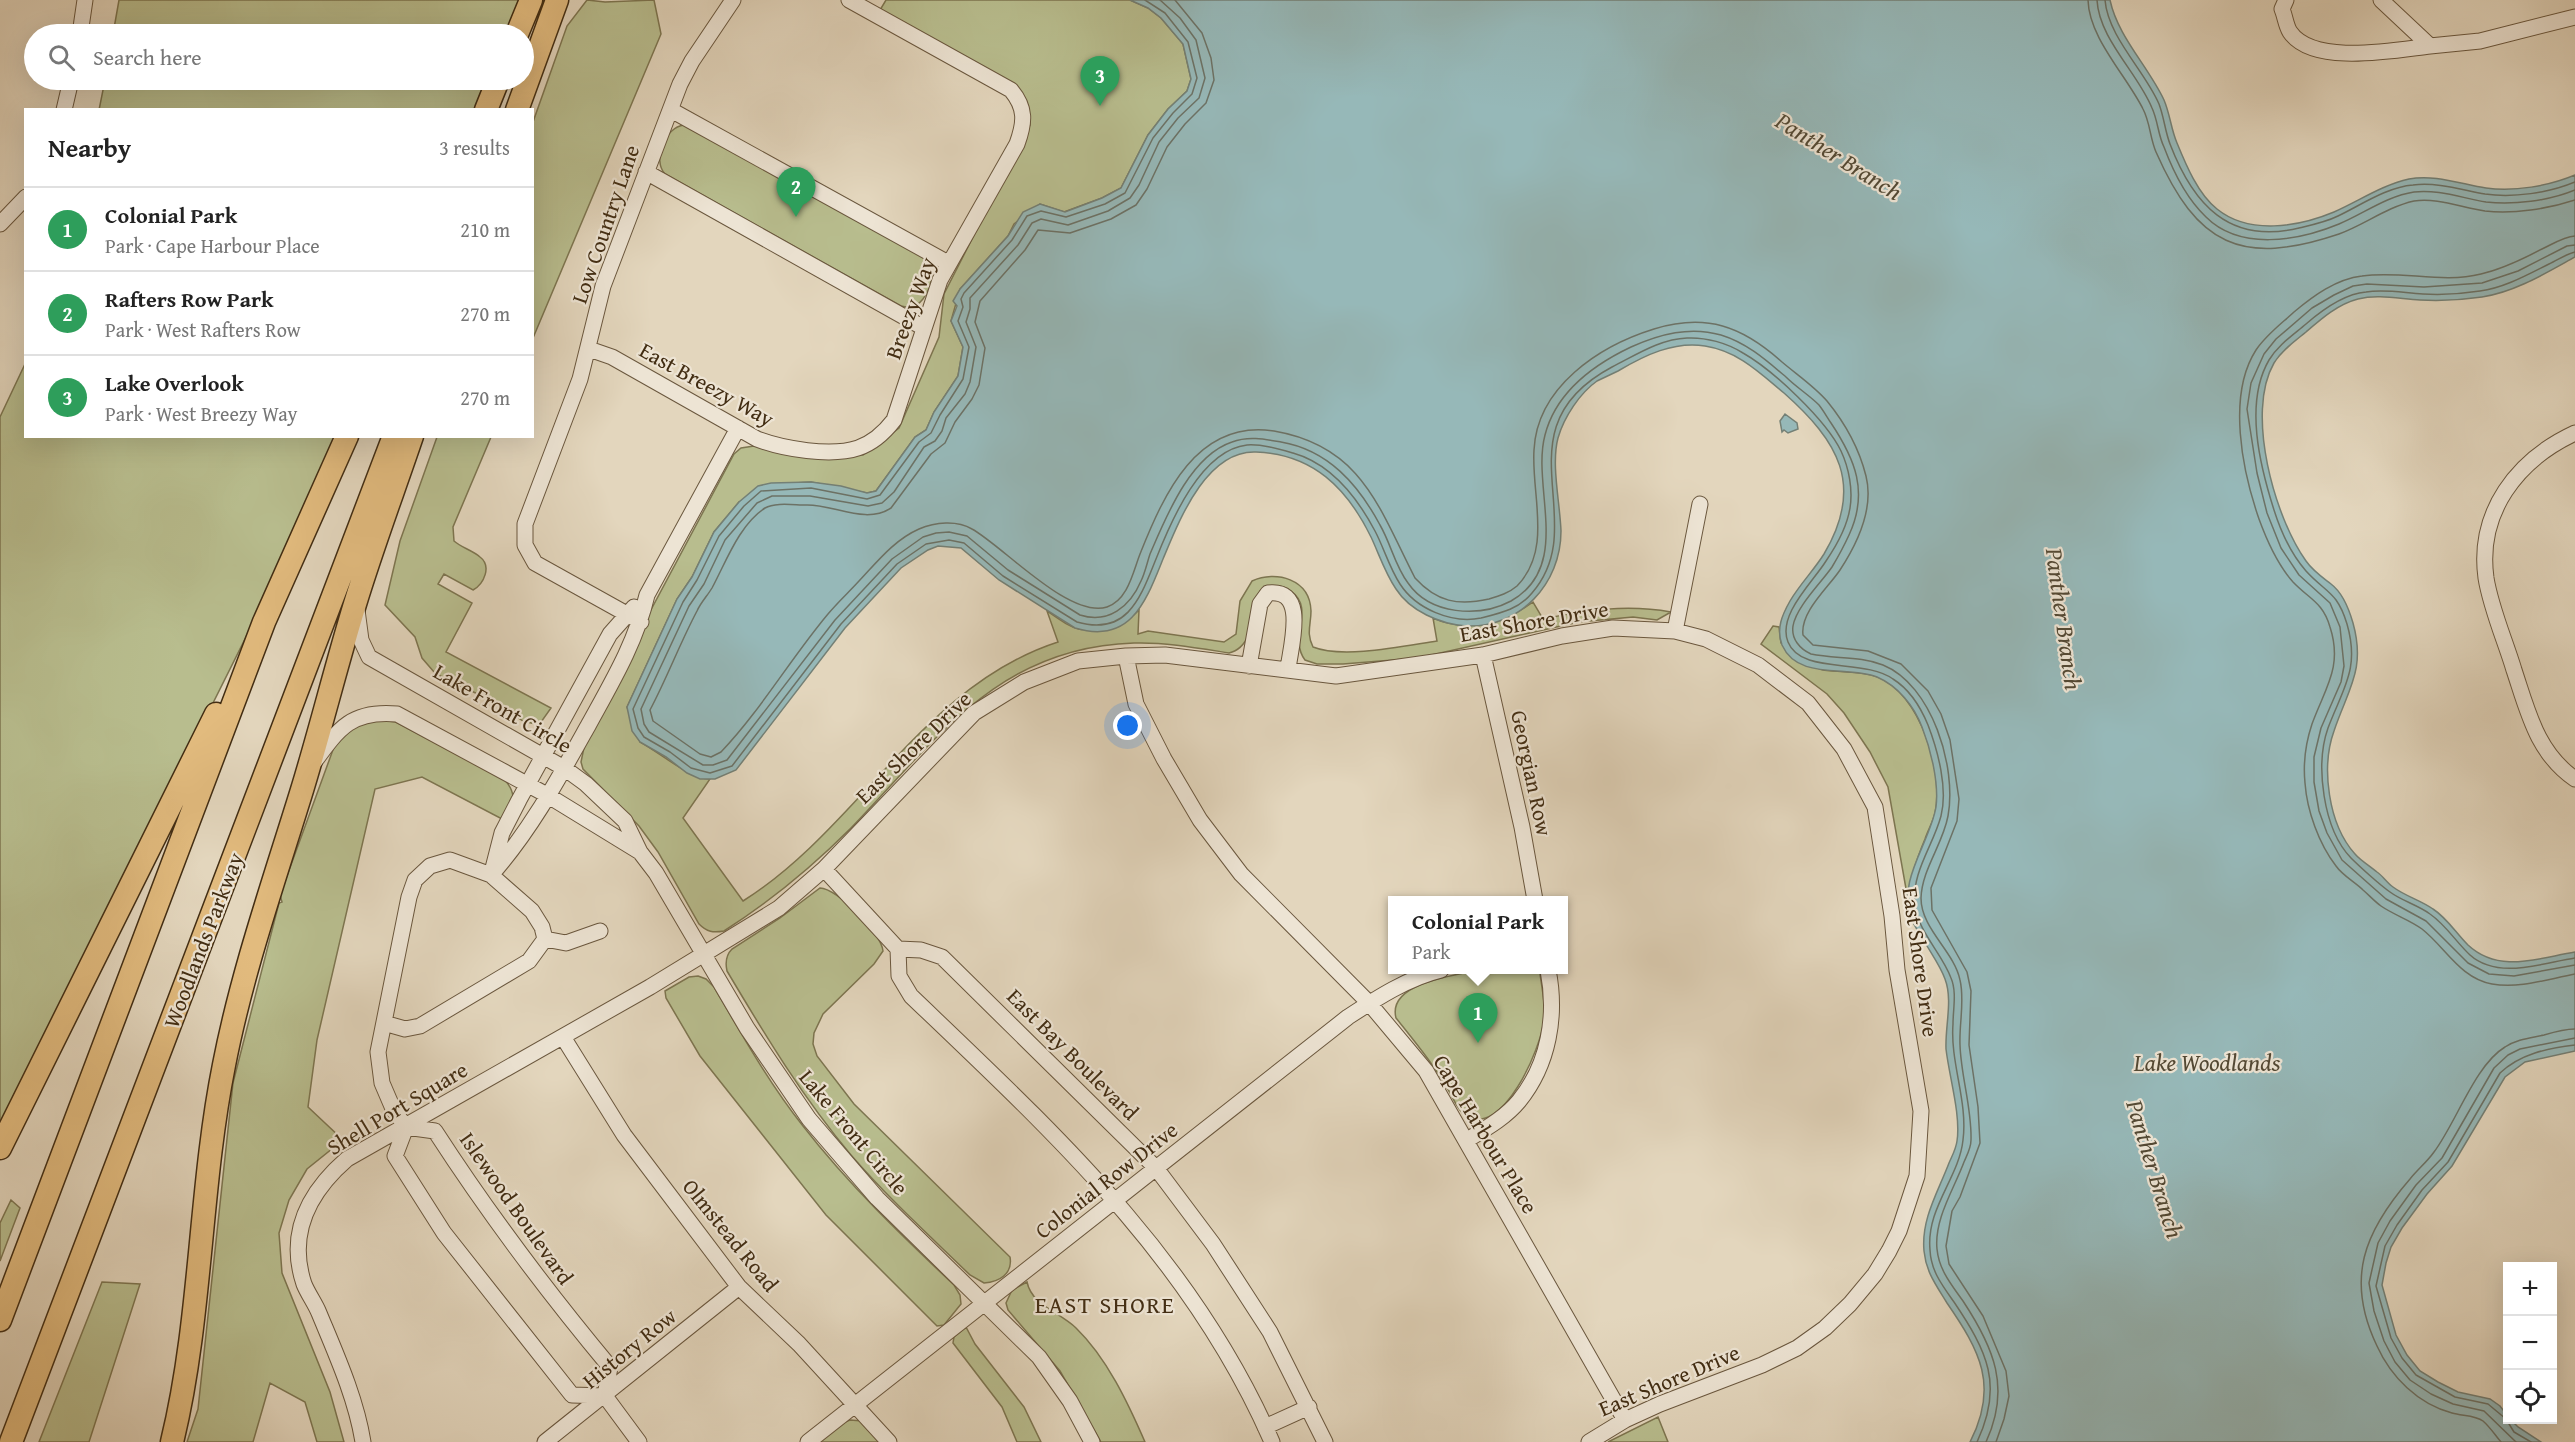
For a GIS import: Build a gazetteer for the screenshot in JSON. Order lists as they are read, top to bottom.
{
  "streets": {
    "main road": ["Woodlands Parkway"],
    "street": [
      "Low Country Lane",
      "Breezy Way",
      "East Breezy Way",
      "East Shore Drive",
      "Lake Front Circle",
      "Georgian Row",
      "East Bay Boulevard",
      "Shell Port Square",
      "Cape Harbour Place",
      "Colonial Row Drive",
      "Islewood Boulevard",
      "Olmstead Road",
      "History Row"
    ]
  },
  "crossings": [
    ["Low Country Lane", "East Breezy Way"],
    ["Breezy Way", "East Breezy Way"],
    ["East Shore Drive", "Lake Front Circle"],
    ["East Shore Drive", "Georgian Row"],
    ["East Shore Drive", "Shell Port Square"],
    ["East Shore Drive", "Cape Harbour Place"],
    ["Lake Front Circle", "Shell Port Square"],
    ["Lake Front Circle", "Colonial Row Drive"],
    ["East Bay Boulevard", "Colonial Row Drive"],
    ["Shell Port Square", "Islewood Boulevard"],
    ["Shell Port Square", "Olmstead Road"],
    ["Cape Harbour Place", "Colonial Row Drive"],
    ["Colonial Row Drive", "Olmstead Road"],
    ["Islewood Boulevard", "History Row"],
    ["Olmstead Road", "History Row"]
  ],
  "districts": ["EAST SHORE"],
  "water": ["Panther Branch", "Lake Woodlands"],
  "page": {
    "search": "Search here",
    "pins": ["3", "2", "1"],
    "heading": ["Nearby", "3 results"],
    "list": [
      {
        "mark": "1",
        "name": "Colonial Park",
        "note": "Park · Cape Harbour Place",
        "value": "210 m"
      },
      {
        "mark": "2",
        "name": "Rafters Row Park",
        "note": "Park · West Rafters Row",
        "value": "270 m"
      },
      {
        "mark": "3",
        "name": "Lake Overlook",
        "note": "Park · West Breezy Way",
        "value": "270 m"
      }
    ],
    "popup": ["Colonial Park", "Park"],
    "map_buttons": ["+", "−"]
  }
}
